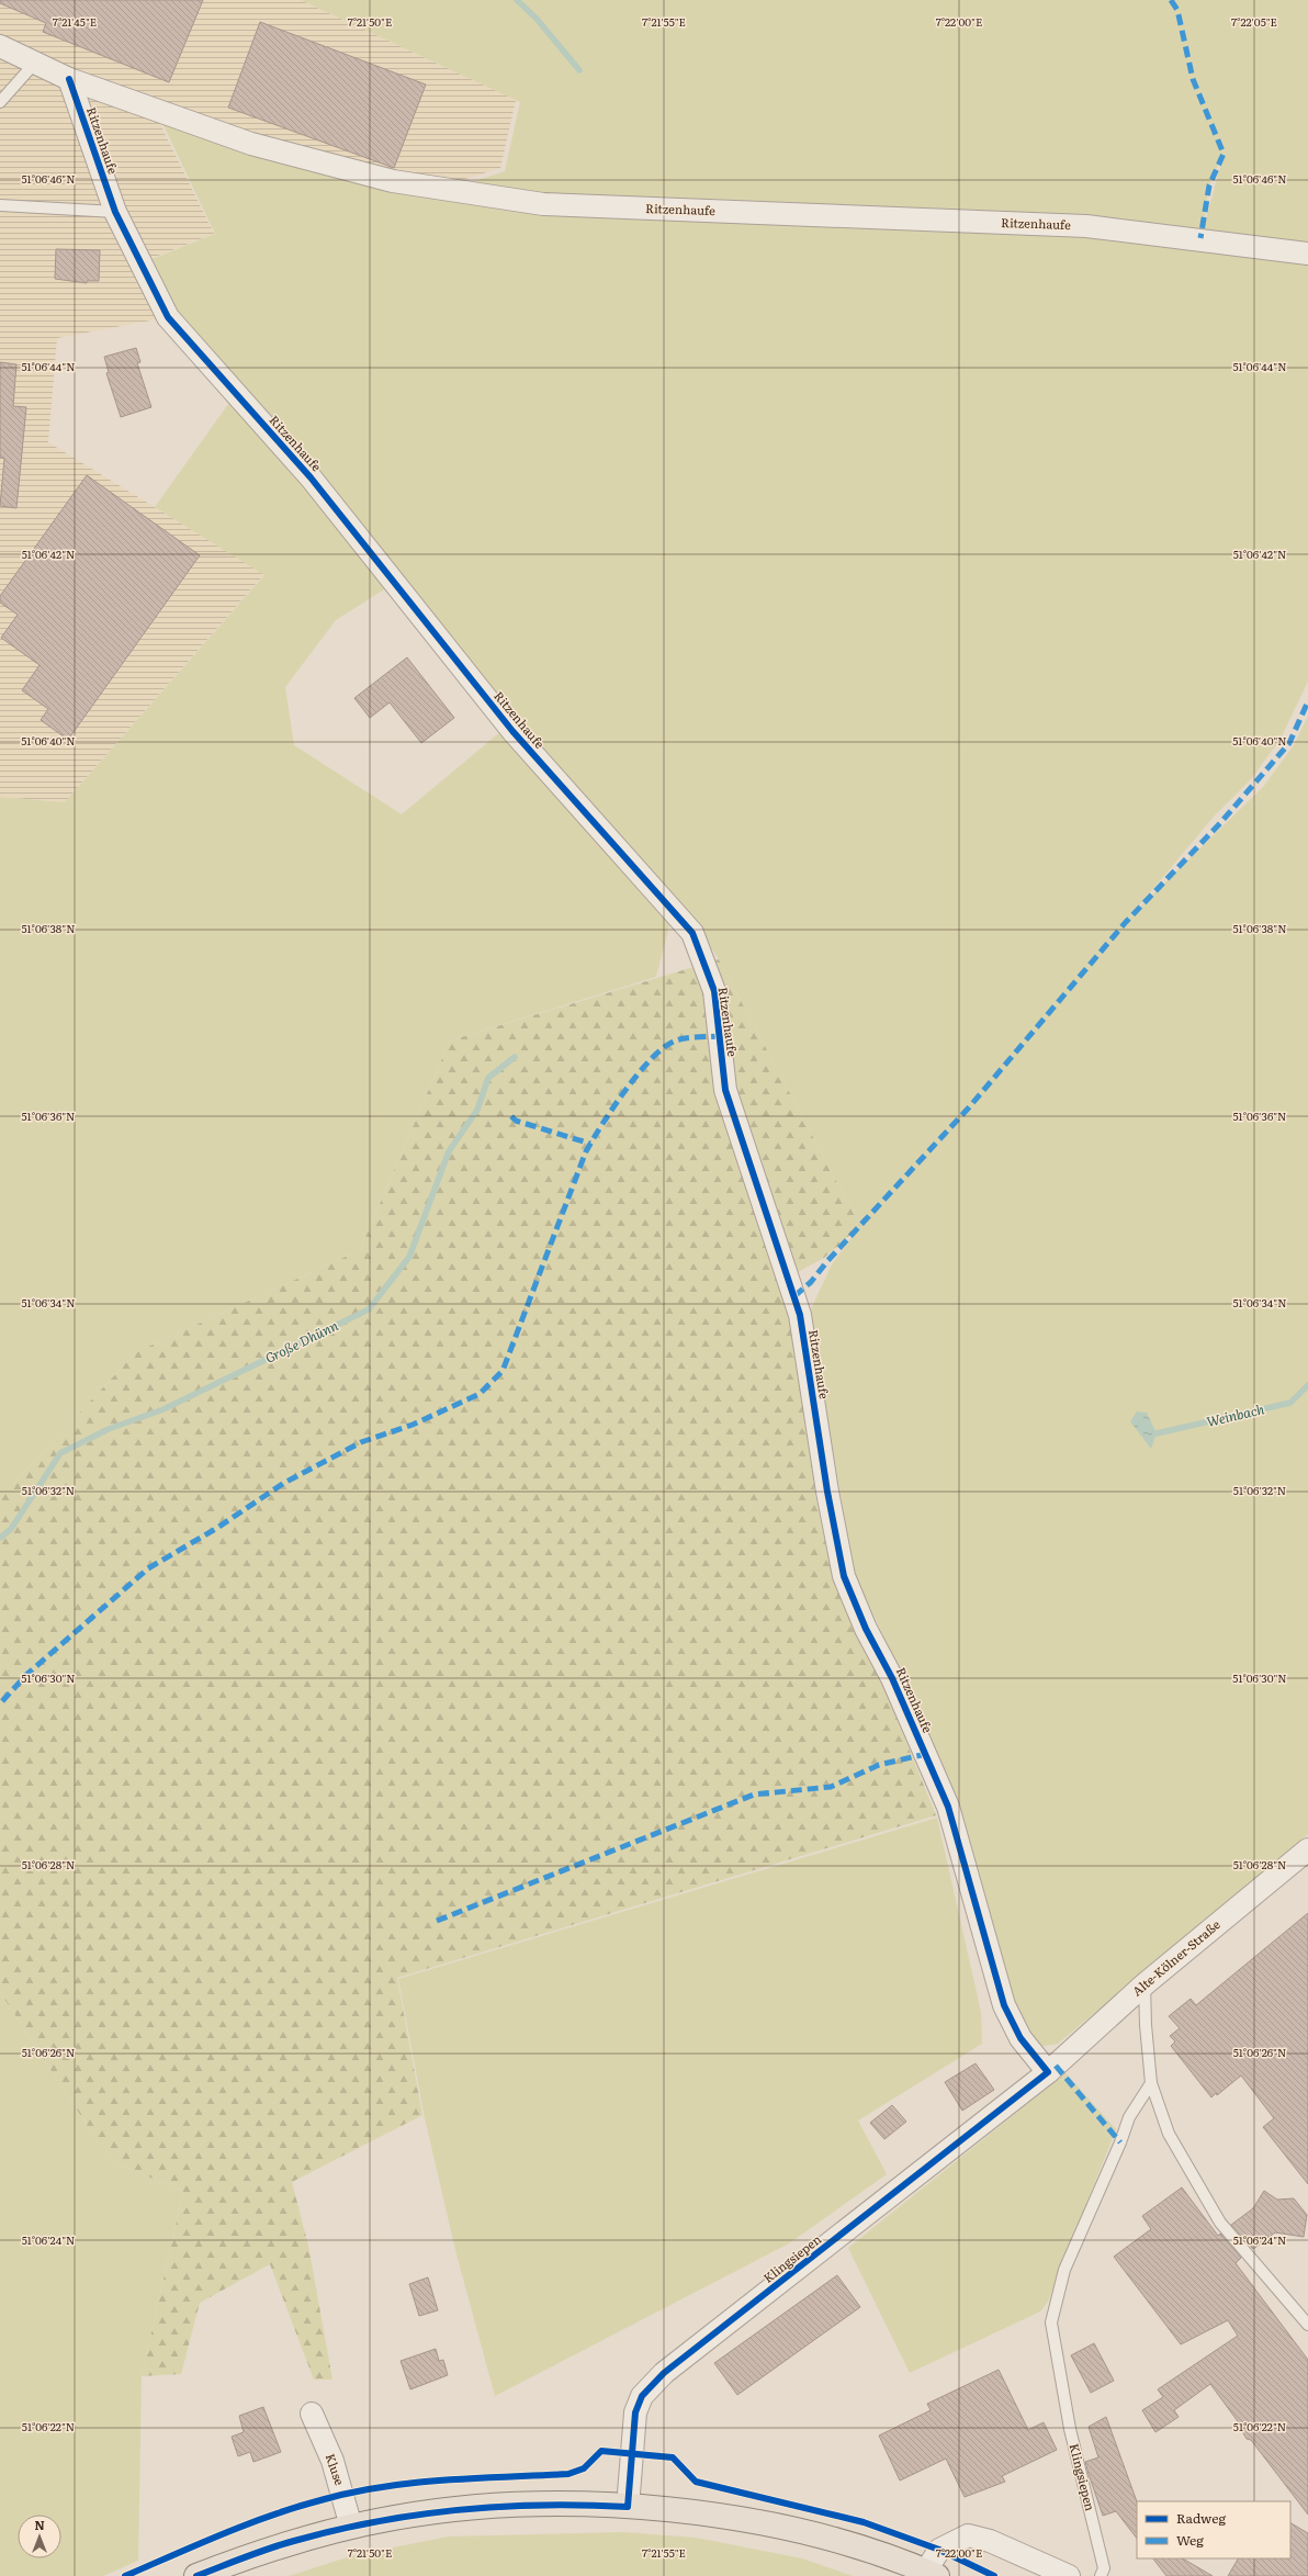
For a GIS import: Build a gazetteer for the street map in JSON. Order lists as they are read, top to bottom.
{
  "streets": {
    "street": [
      "Ritzenhaufe",
      "Alte-Kölner-Straße",
      "Klingsiepen",
      "Kluse"
    ]
  },
  "crossings": [
    ["Ritzenhaufe", "Alte-Kölner-Straße"],
    ["Ritzenhaufe", "Klingsiepen"],
    ["Alte-Kölner-Straße", "Klingsiepen"]
  ],
  "water": ["Große Dhünn", "Weinbach"],
  "legend": ["Radweg", "Weg"],
  "north": "top",
  "coordinates": [
    "7°21'45\"E",
    "7°21'50\"E",
    "7°21'55\"E",
    "7°22'00\"E",
    "7°22'05\"E",
    "51°06'46\"N",
    "51°06'44\"N",
    "51°06'42\"N",
    "51°06'40\"N",
    "51°06'38\"N",
    "51°06'36\"N",
    "51°06'34\"N",
    "51°06'32\"N",
    "51°06'30\"N",
    "51°06'28\"N",
    "51°06'26\"N",
    "51°06'24\"N",
    "51°06'22\"N"
  ]
}
